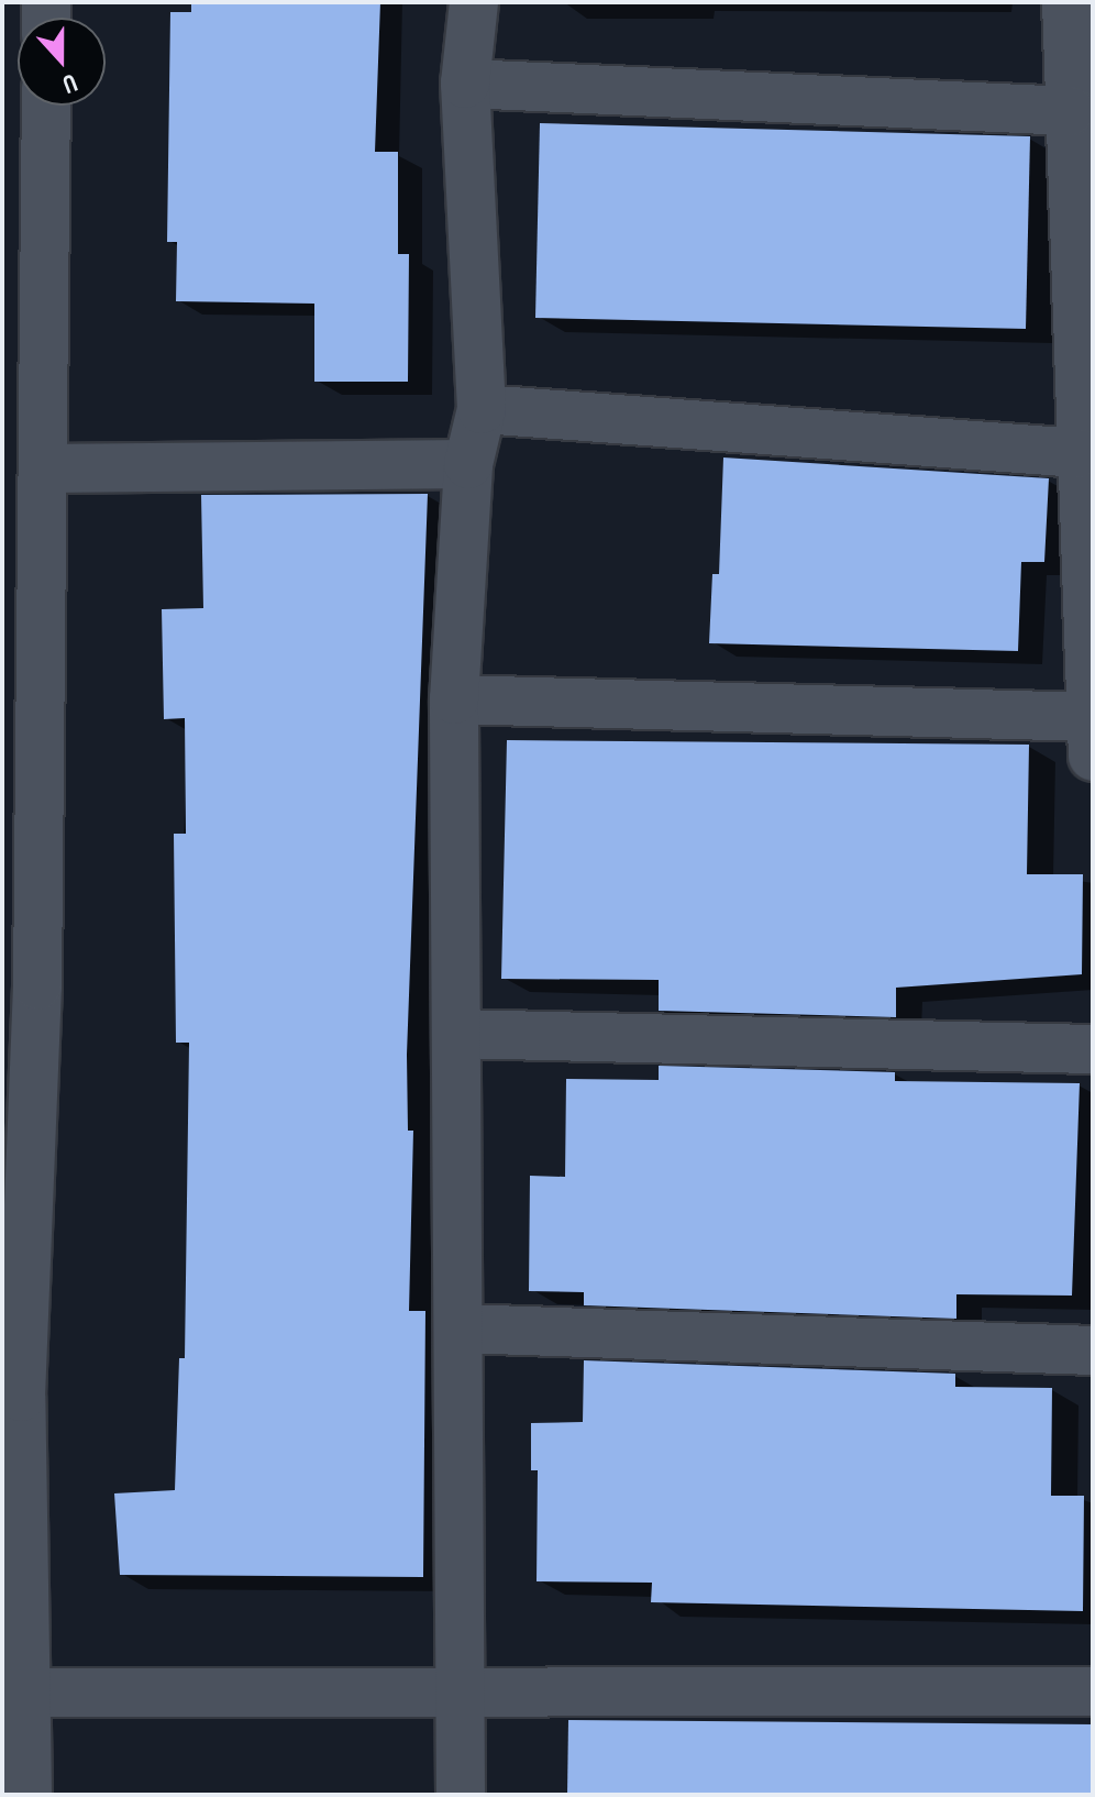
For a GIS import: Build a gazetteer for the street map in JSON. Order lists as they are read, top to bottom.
{
  "north": "bottom"
}
